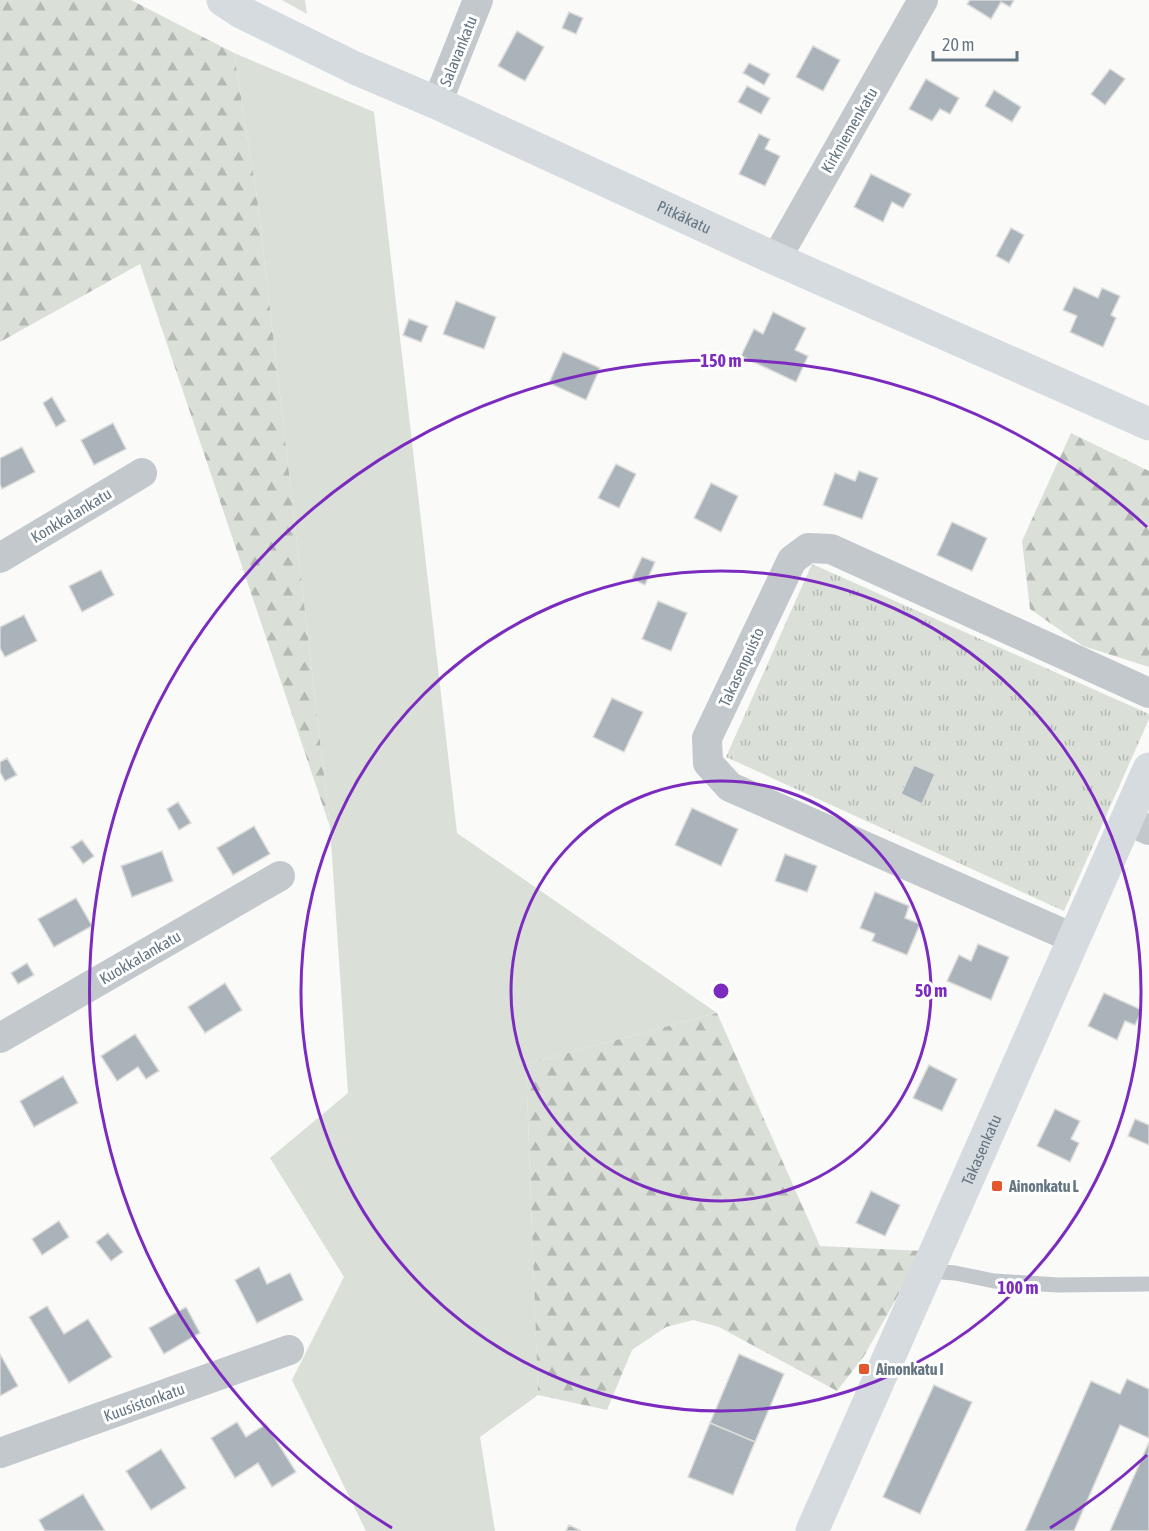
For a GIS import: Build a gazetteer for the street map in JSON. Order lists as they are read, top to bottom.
{
  "streets": {
    "street": [
      "Salavankatu",
      "Kirkniemenkatu",
      "Pitkäkatu",
      "Konkkalankatu",
      "Takasenpuisto",
      "Kuokkalankatu",
      "Takasenkatu",
      "Kuusistonkatu"
    ]
  },
  "crossings": [
    ["Salavankatu", "Pitkäkatu"],
    ["Kirkniemenkatu", "Pitkäkatu"],
    ["Takasenpuisto", "Takasenkatu"]
  ],
  "places": {
    "transit": ["Ainonkatu L", "Ainonkatu I"]
  },
  "scale_bar": "20 m",
  "rings": ["150 m", "50 m", "100 m"]
}
